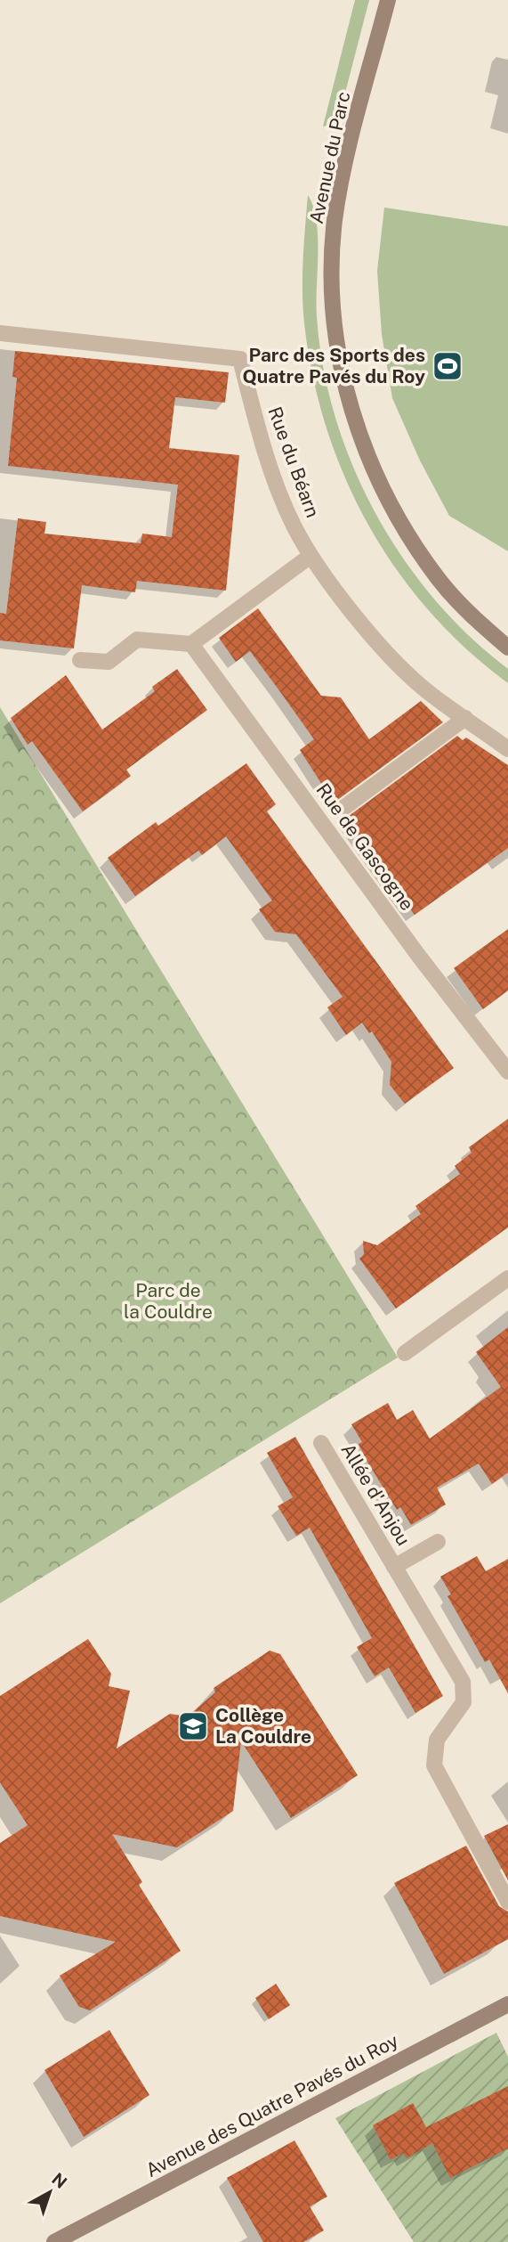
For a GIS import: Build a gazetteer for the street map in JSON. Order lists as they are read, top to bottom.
{
  "streets": {
    "street": [
      "Avenue du Parc",
      "Rue du Béarn",
      "Rue de Gascogne",
      "Allée d'Anjou",
      "Avenue des Quatre Pavés du Roy"
    ]
  },
  "parks": ["Parc de la Couldre"],
  "places": {
    "sports": ["Parc des Sports des Quatre Pavés du Roy"],
    "school or university": ["Collège La Couldre"]
  },
  "north": "top right"
}
